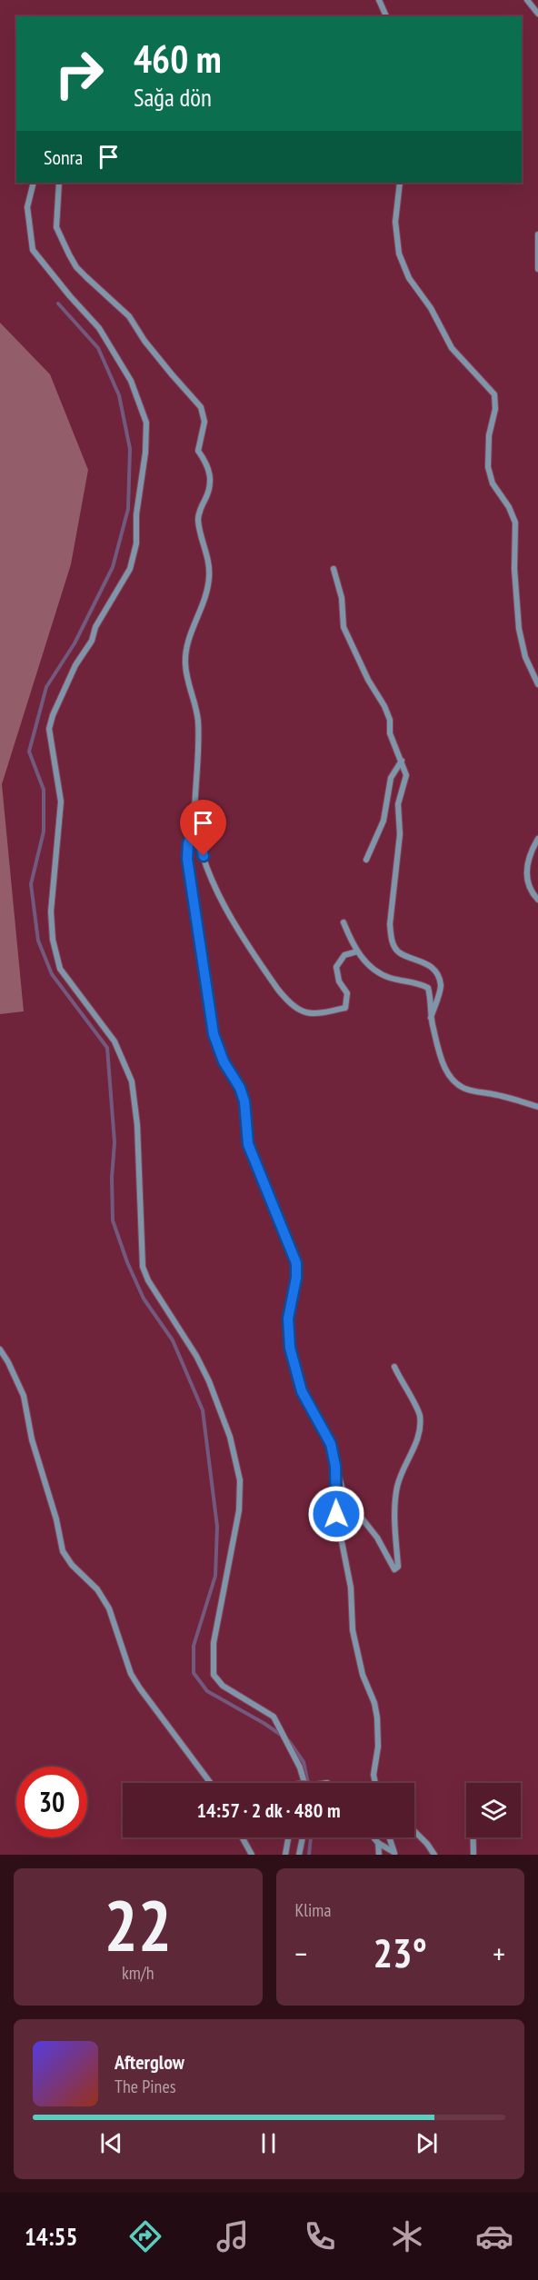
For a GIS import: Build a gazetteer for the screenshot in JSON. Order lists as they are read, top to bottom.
{
  "page": {
    "turn": ["460 m", "Sağa dön"],
    "then": "Sonra",
    "limit": "30",
    "trip": "14:57 · 2 dk · 480 m",
    "tile": [
      ["22", "km/h"],
      "Klima"
    ],
    "heat": ["−", "23°", "+"],
    "song": ["Afterglow", "The Pines"],
    "tabs": "14:55"
  }
}
